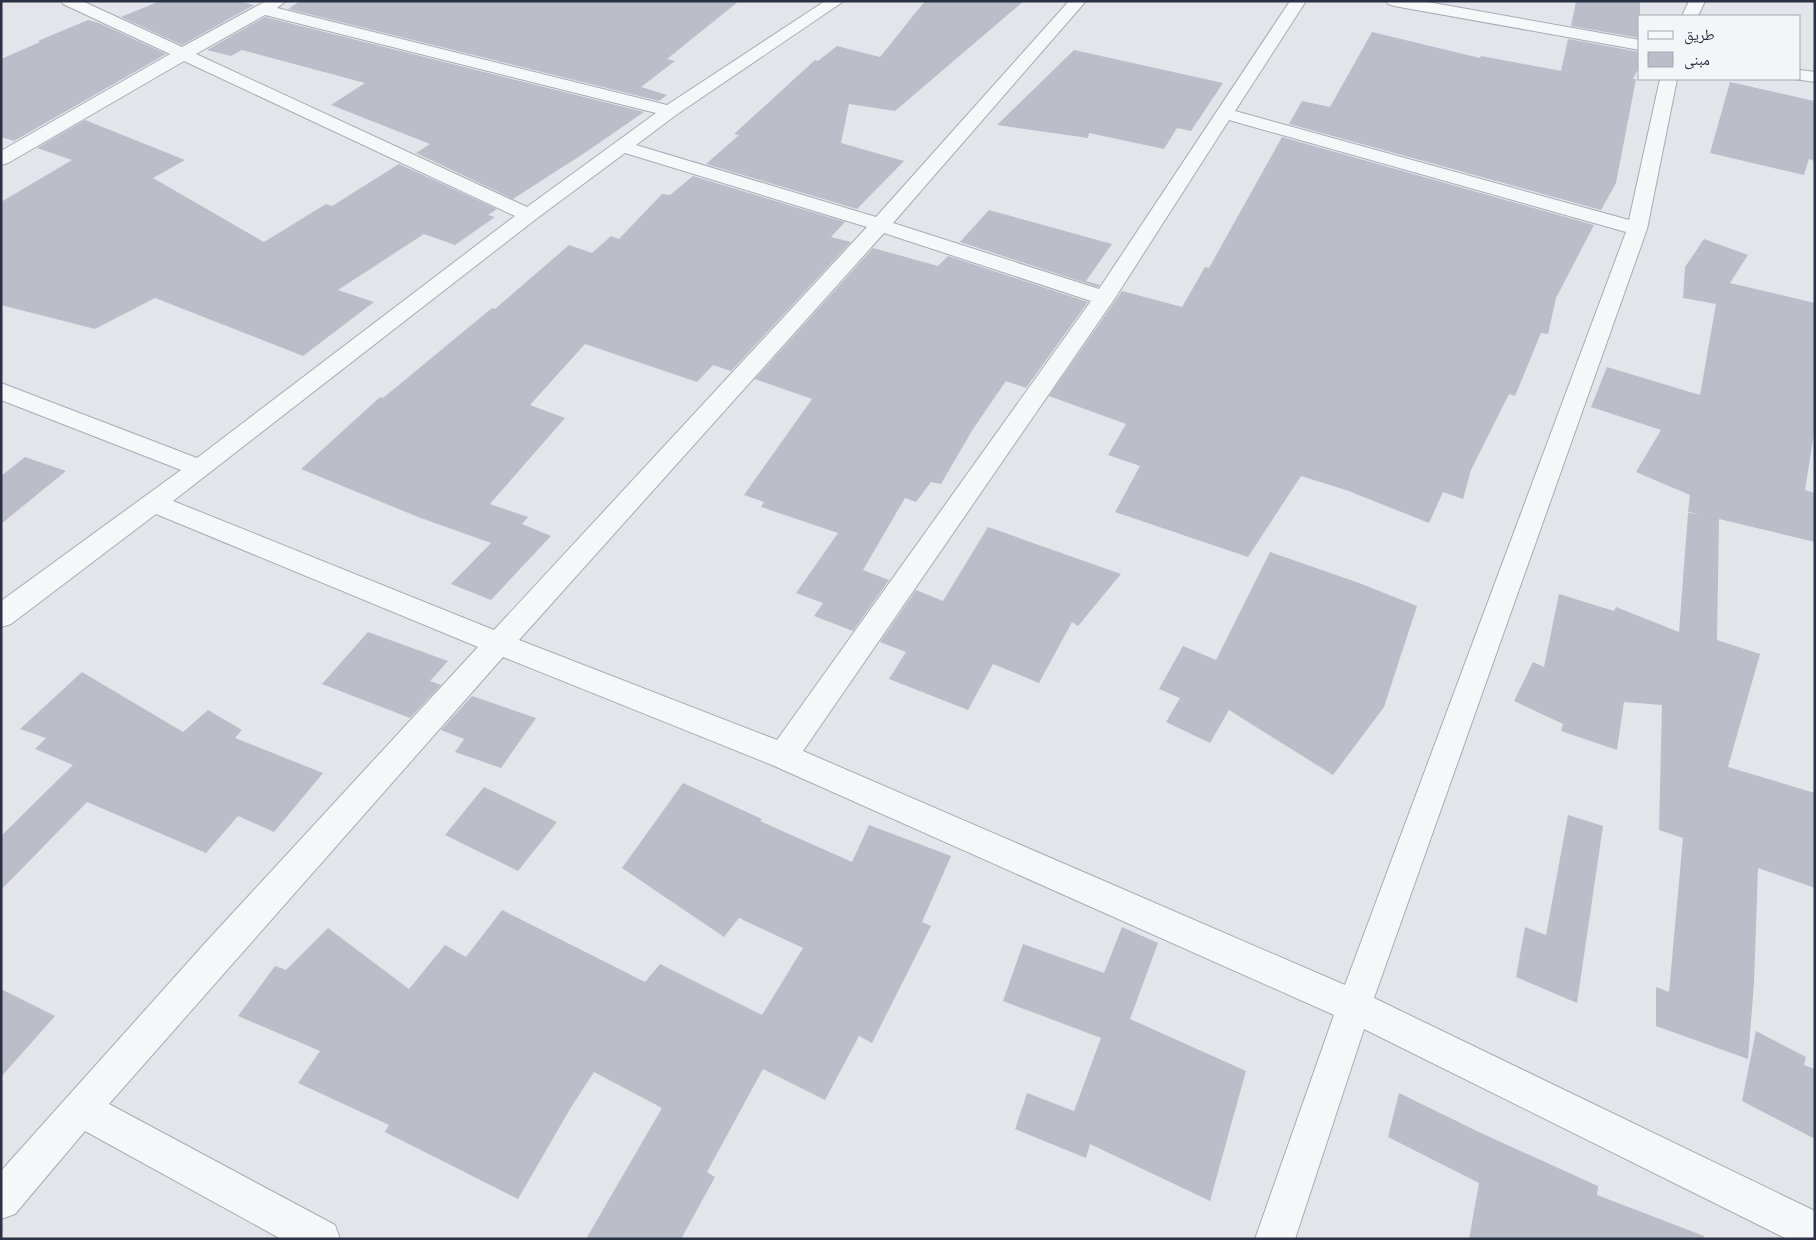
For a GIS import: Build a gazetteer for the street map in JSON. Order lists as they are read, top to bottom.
{
  "legend": ["طريق", "مبنى"]
}
